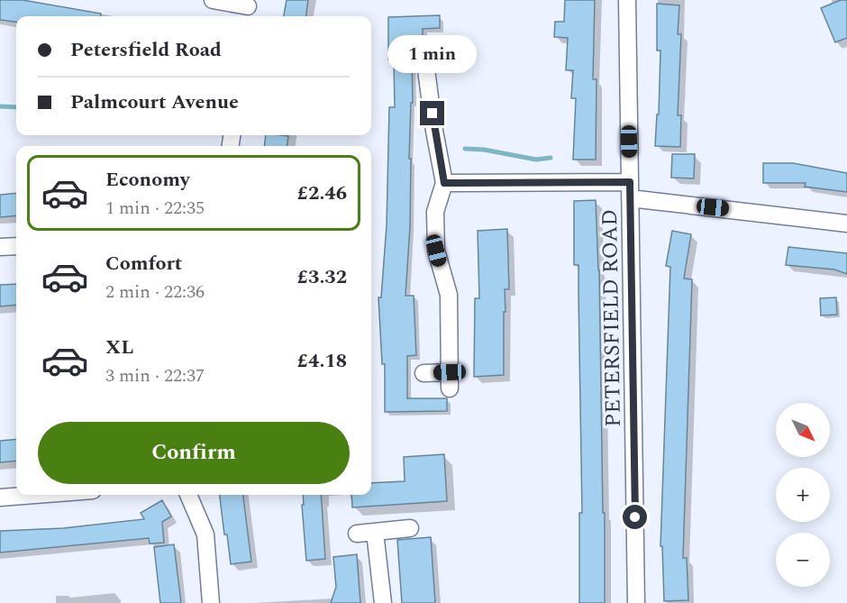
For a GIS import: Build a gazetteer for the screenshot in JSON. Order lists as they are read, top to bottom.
{
  "streets": {
    "street": ["PETERSFIELD ROAD"]
  },
  "north": "bottom right",
  "page": {
    "banner": ["Petersfield Road", "Palmcourt Avenue"],
    "bubble": "1 min",
    "list": [
      {
        "name": "Economy",
        "note": "1 min · 22:35",
        "value": "£2.46"
      },
      {
        "name": "Comfort",
        "note": "2 min · 22:36",
        "value": "£3.32"
      },
      {
        "name": "XL",
        "note": "3 min · 22:37",
        "value": "£4.18"
      }
    ],
    "map_buttons": ["+", "−"],
    "buttons": "Confirm"
  }
}
